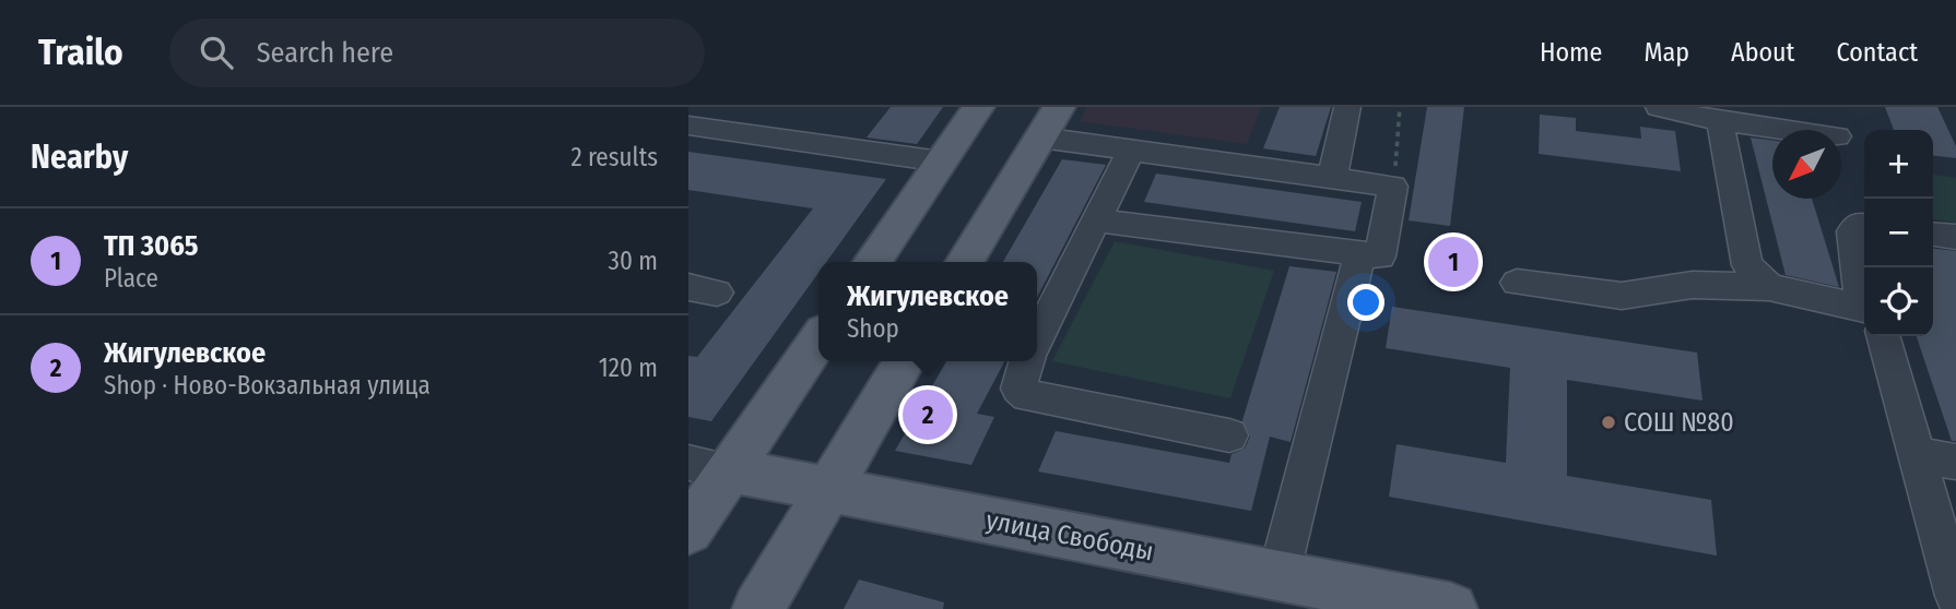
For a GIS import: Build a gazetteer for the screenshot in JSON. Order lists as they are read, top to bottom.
{
  "streets": {
    "main road": ["улица Свободы"]
  },
  "places": ["СОШ №80"],
  "north": "bottom left",
  "page": {
    "header": "Trailo",
    "search": "Search here",
    "nav": [
      "Home",
      "Map",
      "About",
      "Contact"
    ],
    "heading": ["Nearby", "2 results"],
    "map_buttons": ["+", "−"],
    "list": [
      {
        "mark": "1",
        "name": "ТП 3065",
        "note": "Place",
        "value": "30 m"
      },
      {
        "mark": "2",
        "name": "Жигулевское",
        "note": "Shop · Ново-Вокзальная улица",
        "value": "120 m"
      }
    ],
    "pins": ["1", "2"],
    "popup": ["Жигулевское", "Shop"]
  }
}
